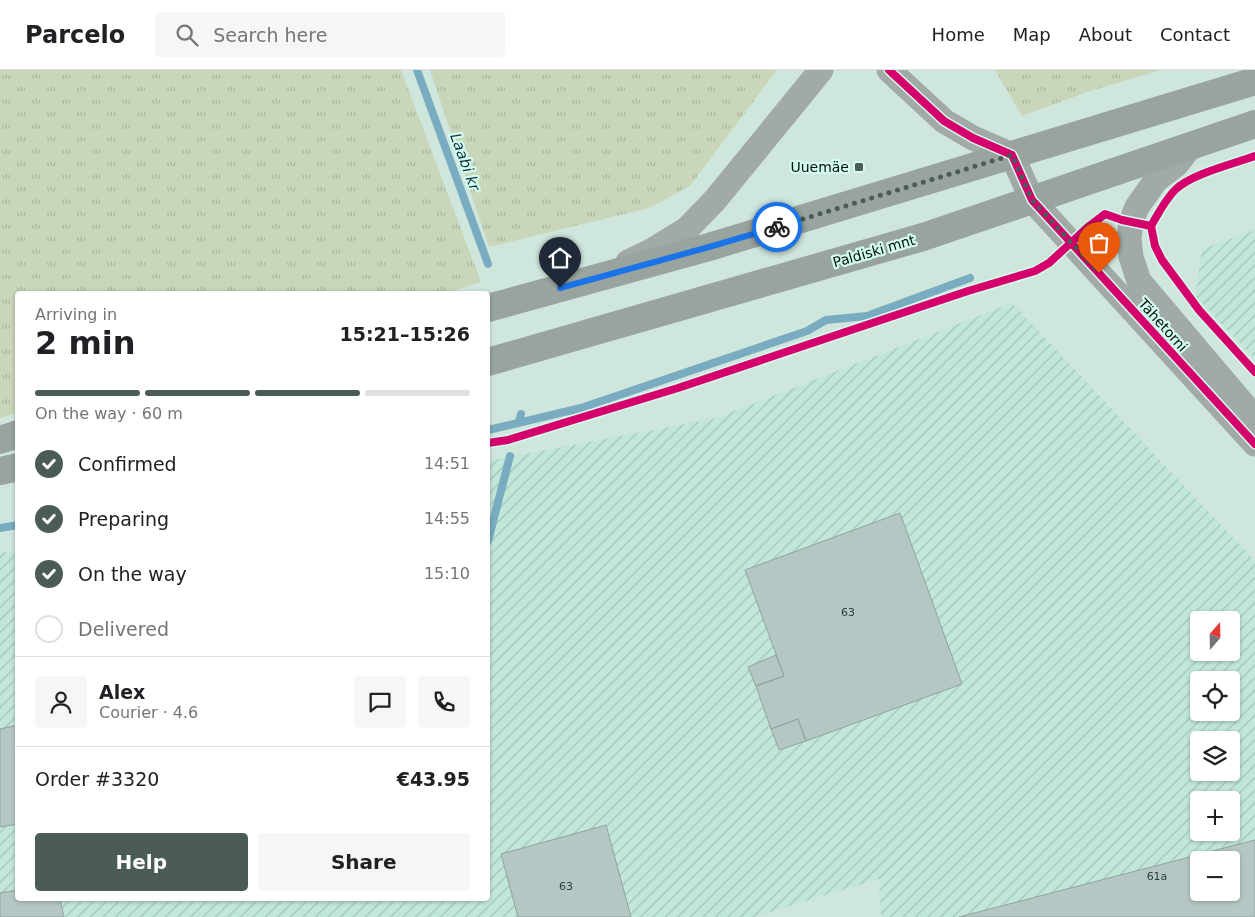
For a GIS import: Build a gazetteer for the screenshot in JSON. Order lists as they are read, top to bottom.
{
  "streets": {
    "main road": ["Paldiski mnt"],
    "street": ["Tähetorni"]
  },
  "crossings": [
    ["Paldiski mnt", "Tähetorni"]
  ],
  "water": ["Laabi kr"],
  "places": {
    "transit": ["Uuemäe"]
  },
  "house_numbers": ["63", "61a", "63"],
  "north": "top",
  "page": {
    "header": "Parcelo",
    "search": "Search here",
    "nav": [
      "Home",
      "Map",
      "About",
      "Contact"
    ],
    "heading": ["2 min", "Arriving in", "15:21–15:26"],
    "panel": [
      "Alex",
      "Courier · 4.6",
      "Order #3320",
      "€43.95"
    ],
    "bar": "On the way · 60 m",
    "list": [
      ["Confirmed", "14:51"],
      ["Preparing", "14:55"],
      ["On the way", "15:10"],
      "Delivered"
    ],
    "map_buttons": ["+", "−"],
    "buttons": ["Help", "Share"]
  }
}
